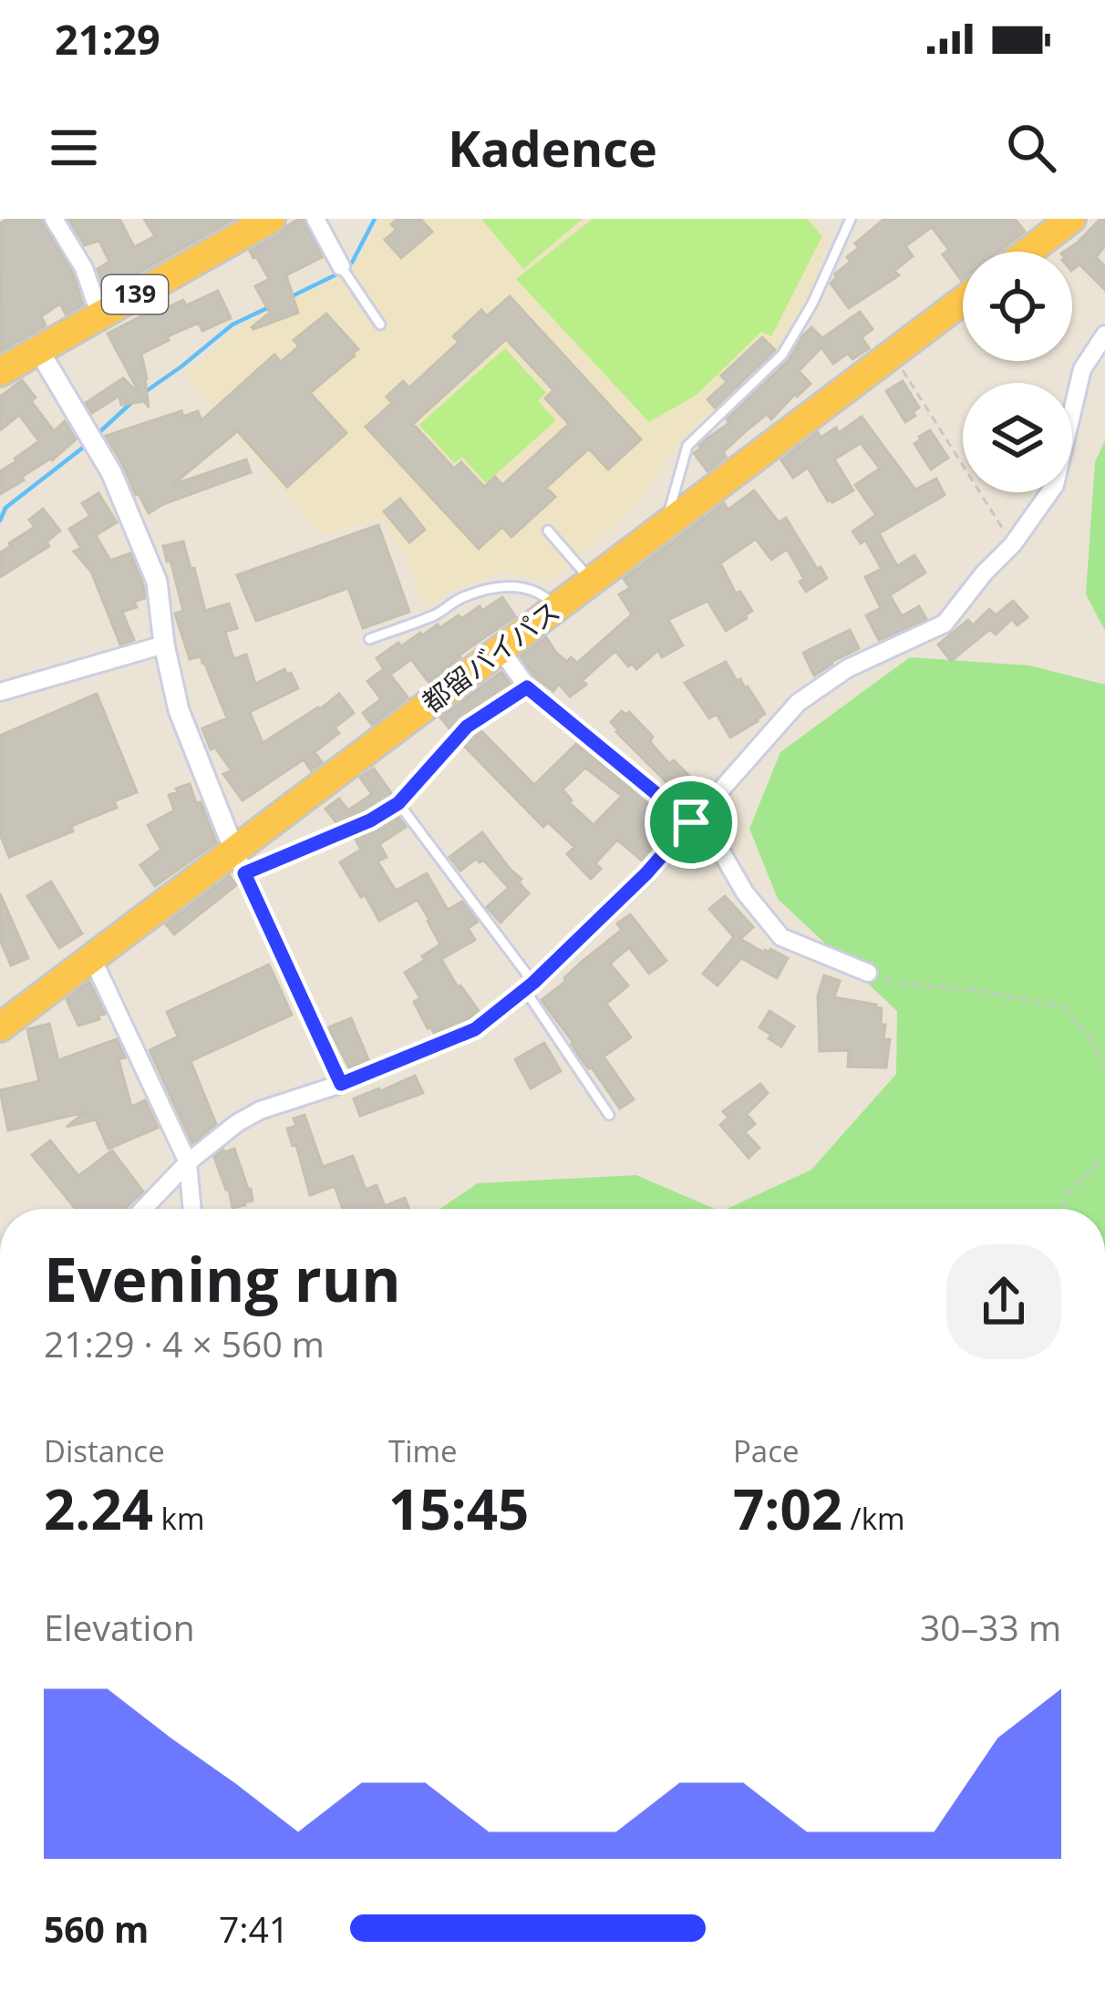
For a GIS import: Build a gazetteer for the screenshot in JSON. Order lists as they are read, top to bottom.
{
  "streets": {
    "highway": ["139", "都留バイパス"]
  },
  "page": {
    "status": "21:29",
    "header": "Kadence",
    "heading": ["Evening run", "21:29 · 4 × 560 m"],
    "stats": [
      ["Distance", "2.24 km"],
      ["Time", "15:45"],
      ["Pace", "7:02 /km"]
    ],
    "chart": ["Elevation", "30–33 m"],
    "list": [
      {
        "name": "560 m",
        "note": "7:41"
      }
    ]
  }
}
